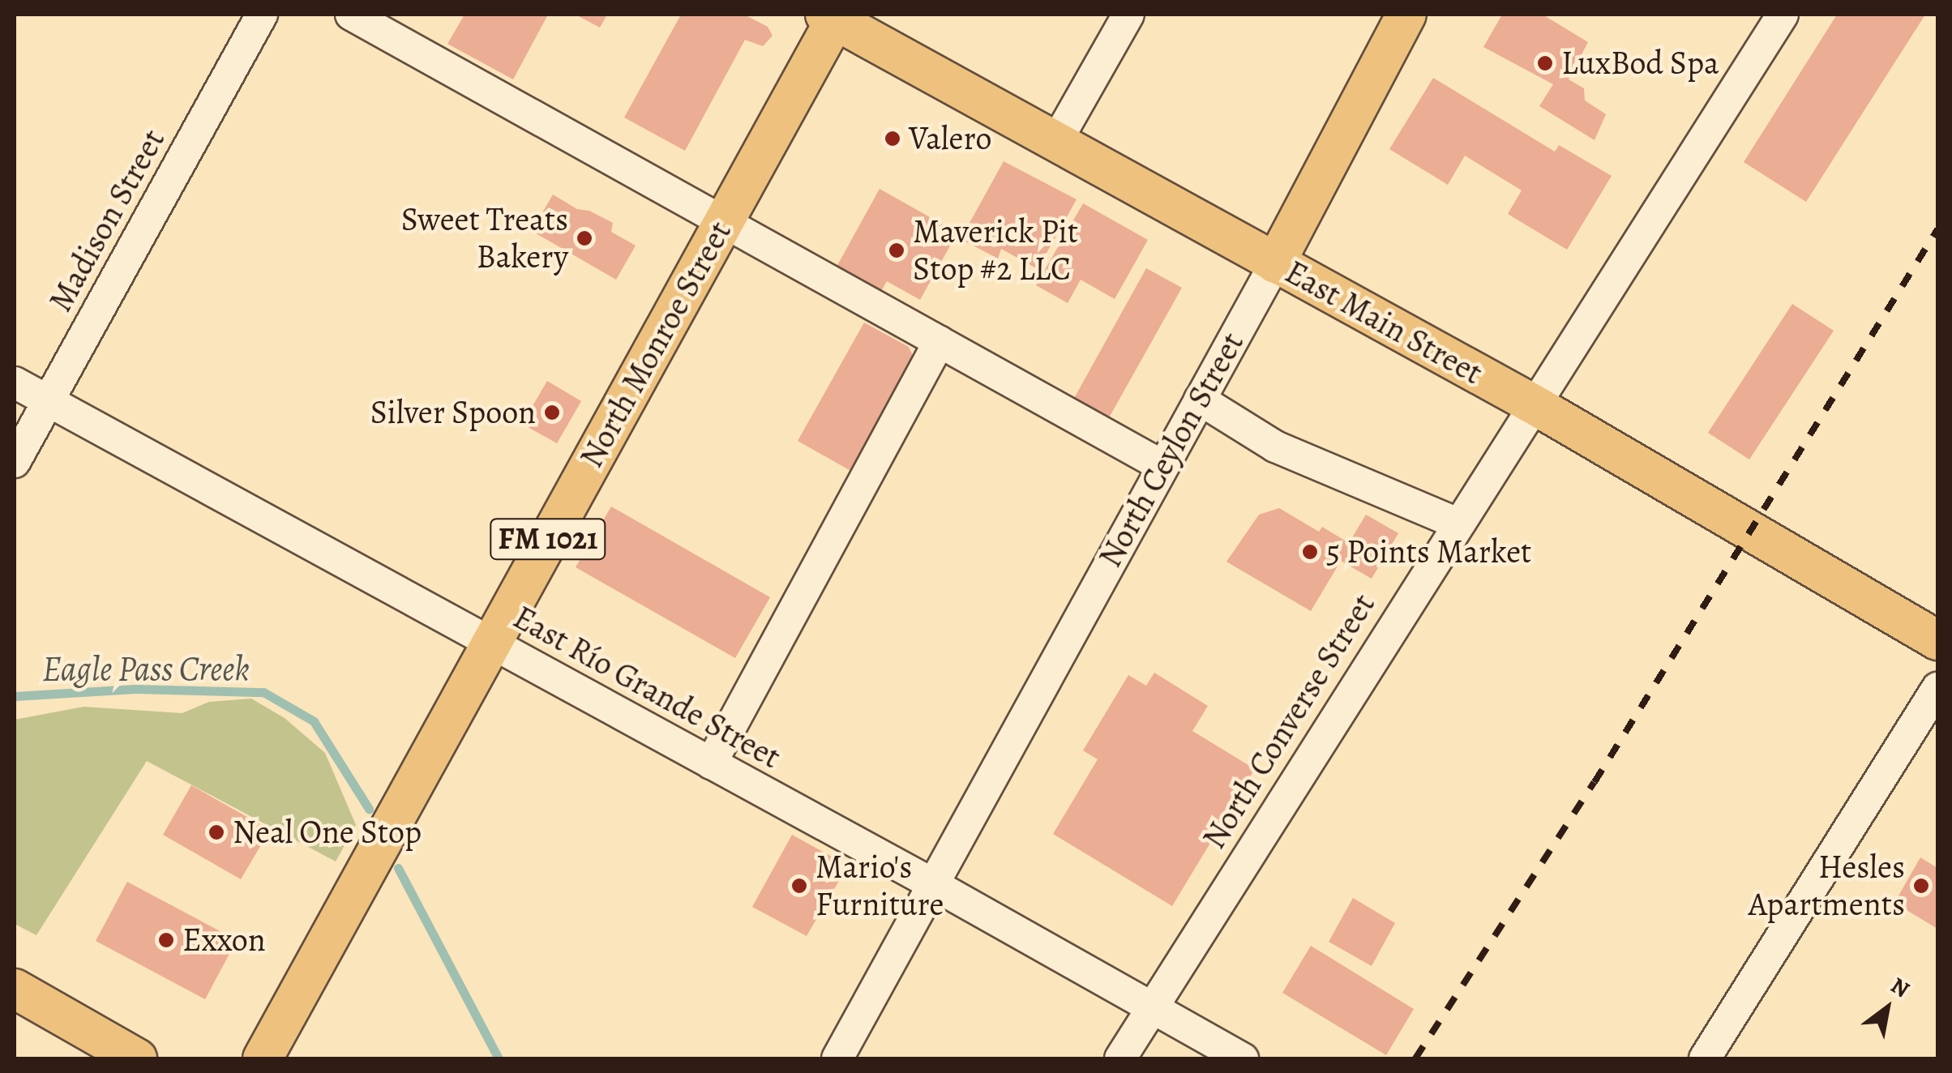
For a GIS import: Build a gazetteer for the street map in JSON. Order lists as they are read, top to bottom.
{
  "streets": {
    "main road": [
      "East Main Street",
      "North Monroe Street",
      "North Ceylon Street",
      "FM 1021"
    ],
    "street": ["Madison Street", "East Río Grande Street", "North Converse Street"]
  },
  "crossings": [
    ["Madison Street", "East Río Grande Street"],
    ["East Main Street", "North Monroe Street"],
    ["East Main Street", "North Ceylon Street"],
    ["East Main Street", "North Converse Street"],
    ["North Monroe Street", "East Río Grande Street"],
    ["North Ceylon Street", "East Río Grande Street"],
    ["East Río Grande Street", "North Converse Street"]
  ],
  "water": ["Eagle Pass Creek"],
  "places": [
    "LuxBod Spa",
    "Valero",
    "Sweet Treats Bakery",
    "Maverick Pit Stop #2 LLC",
    "Silver Spoon",
    "5 Points Market",
    "Neal One Stop",
    "Mario's Furniture",
    "Hesles Apartments",
    "Exxon"
  ],
  "north": "top right"
}
